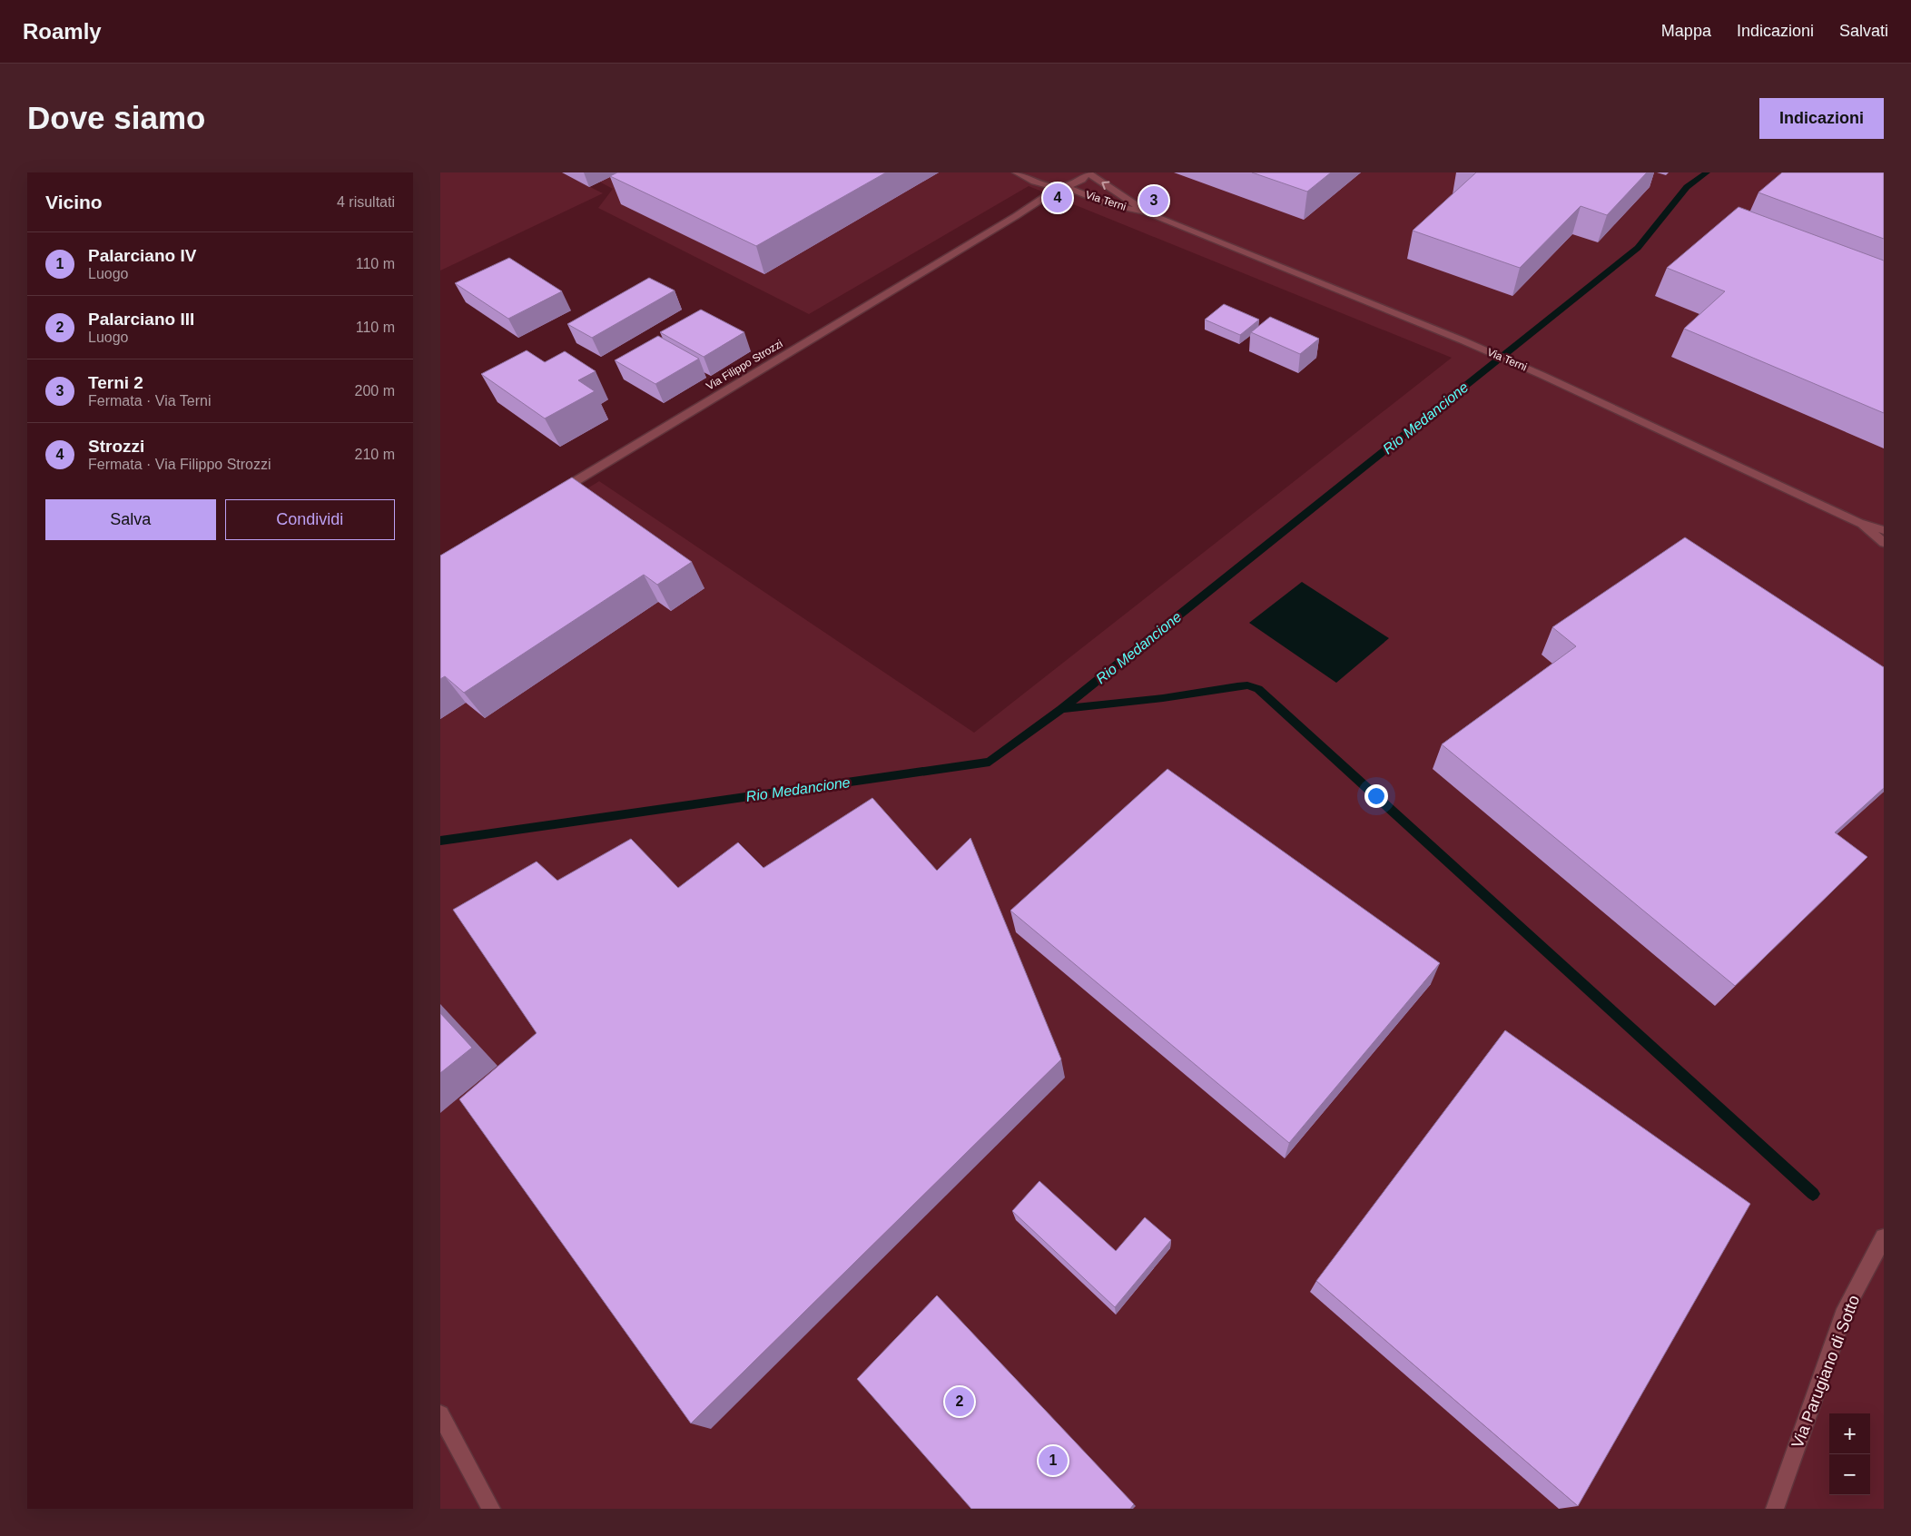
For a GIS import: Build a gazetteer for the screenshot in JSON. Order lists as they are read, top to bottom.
{
  "streets": {
    "street": ["Via Terni", "Via Filippo Strozzi", "Via Parugiano di Sotto"]
  },
  "crossings": [
    ["Via Terni", "Via Filippo Strozzi"]
  ],
  "water": ["Rio Medancione"],
  "page": {
    "header": "Roamly",
    "nav": ["Mappa", "Indicazioni", "Salvati"],
    "buttons": [
      "Indicazioni",
      ["Salva", "Condividi"]
    ],
    "title": "Dove siamo",
    "heading": ["Vicino", "4 risultati"],
    "pins": [
      "4",
      "3",
      "2",
      "1"
    ],
    "list": [
      {
        "mark": "1",
        "name": "Palarciano IV",
        "note": "Luogo",
        "value": "110 m"
      },
      {
        "mark": "2",
        "name": "Palarciano III",
        "note": "Luogo",
        "value": "110 m"
      },
      {
        "mark": "3",
        "name": "Terni 2",
        "note": "Fermata · Via Terni",
        "value": "200 m"
      },
      {
        "mark": "4",
        "name": "Strozzi",
        "note": "Fermata · Via Filippo Strozzi",
        "value": "210 m"
      }
    ],
    "map_buttons": ["+", "−"]
  }
}
